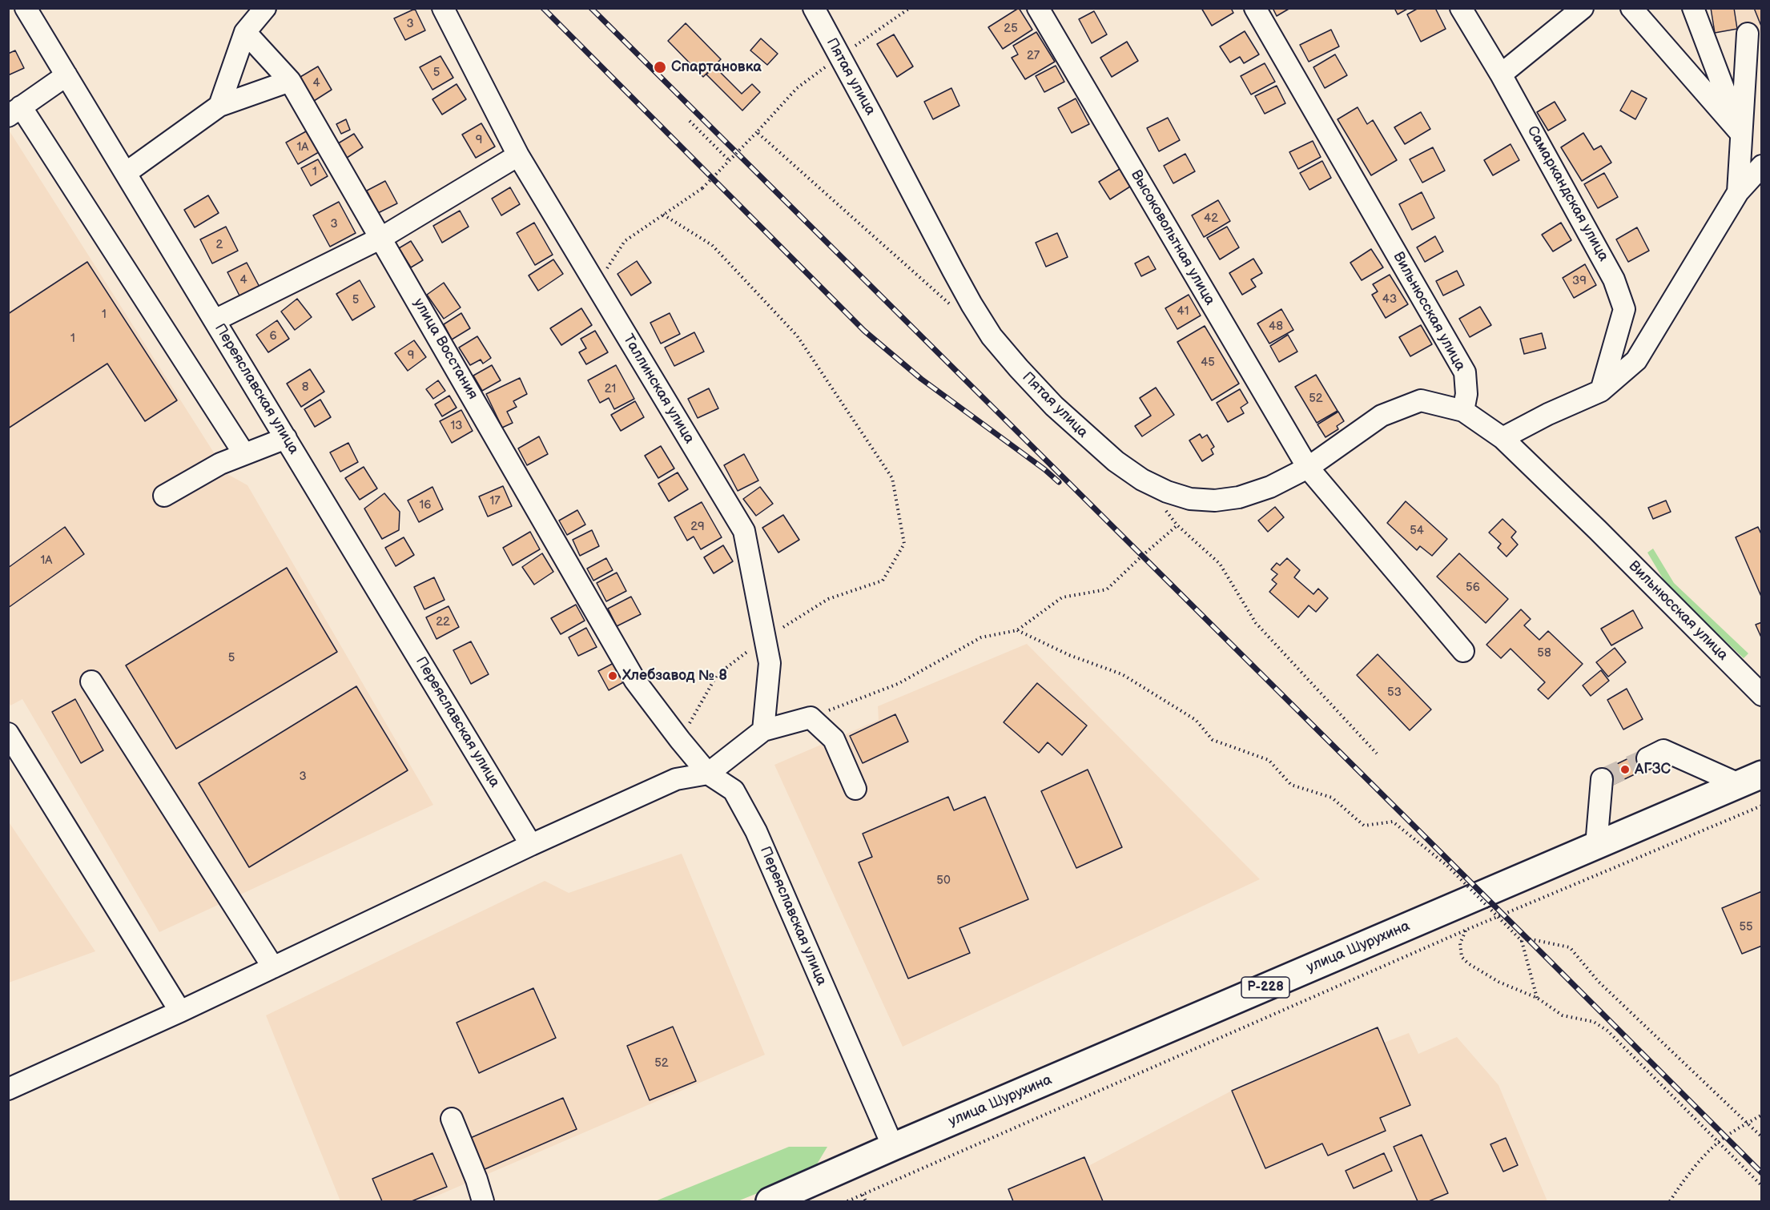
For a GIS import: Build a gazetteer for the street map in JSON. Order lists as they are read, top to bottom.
{
  "streets": {
    "highway": ["улица Шурухина", "Р-228"],
    "street": [
      "Пятая улица",
      "Самаркандская улица",
      "Высоковольтная улица",
      "Вильнюсская улица",
      "улица Восстания",
      "Переяславская улица",
      "Таллинская улица"
    ]
  },
  "crossings": [
    ["Пятая улица", "Высоковольтная улица"],
    ["Пятая улица", "Вильнюсская улица"],
    ["улица Восстания", "Переяславская улица"],
    ["Переяславская улица", "улица Шурухина"]
  ],
  "places": ["Спартановка", "Хлебзавод № 8", "АГЗС"],
  "house_numbers": [
    "3",
    "25",
    "27",
    "5",
    "4",
    "9",
    "1А",
    "1",
    "42",
    "3",
    "2",
    "4",
    "39",
    "43",
    "5",
    "41",
    "1",
    "48",
    "6",
    "1",
    "9",
    "45",
    "8",
    "21",
    "52",
    "13",
    "17",
    "16",
    "29",
    "54",
    "1А",
    "56",
    "22",
    "58",
    "5",
    "53",
    "3",
    "50",
    "55",
    "52"
  ]
}
